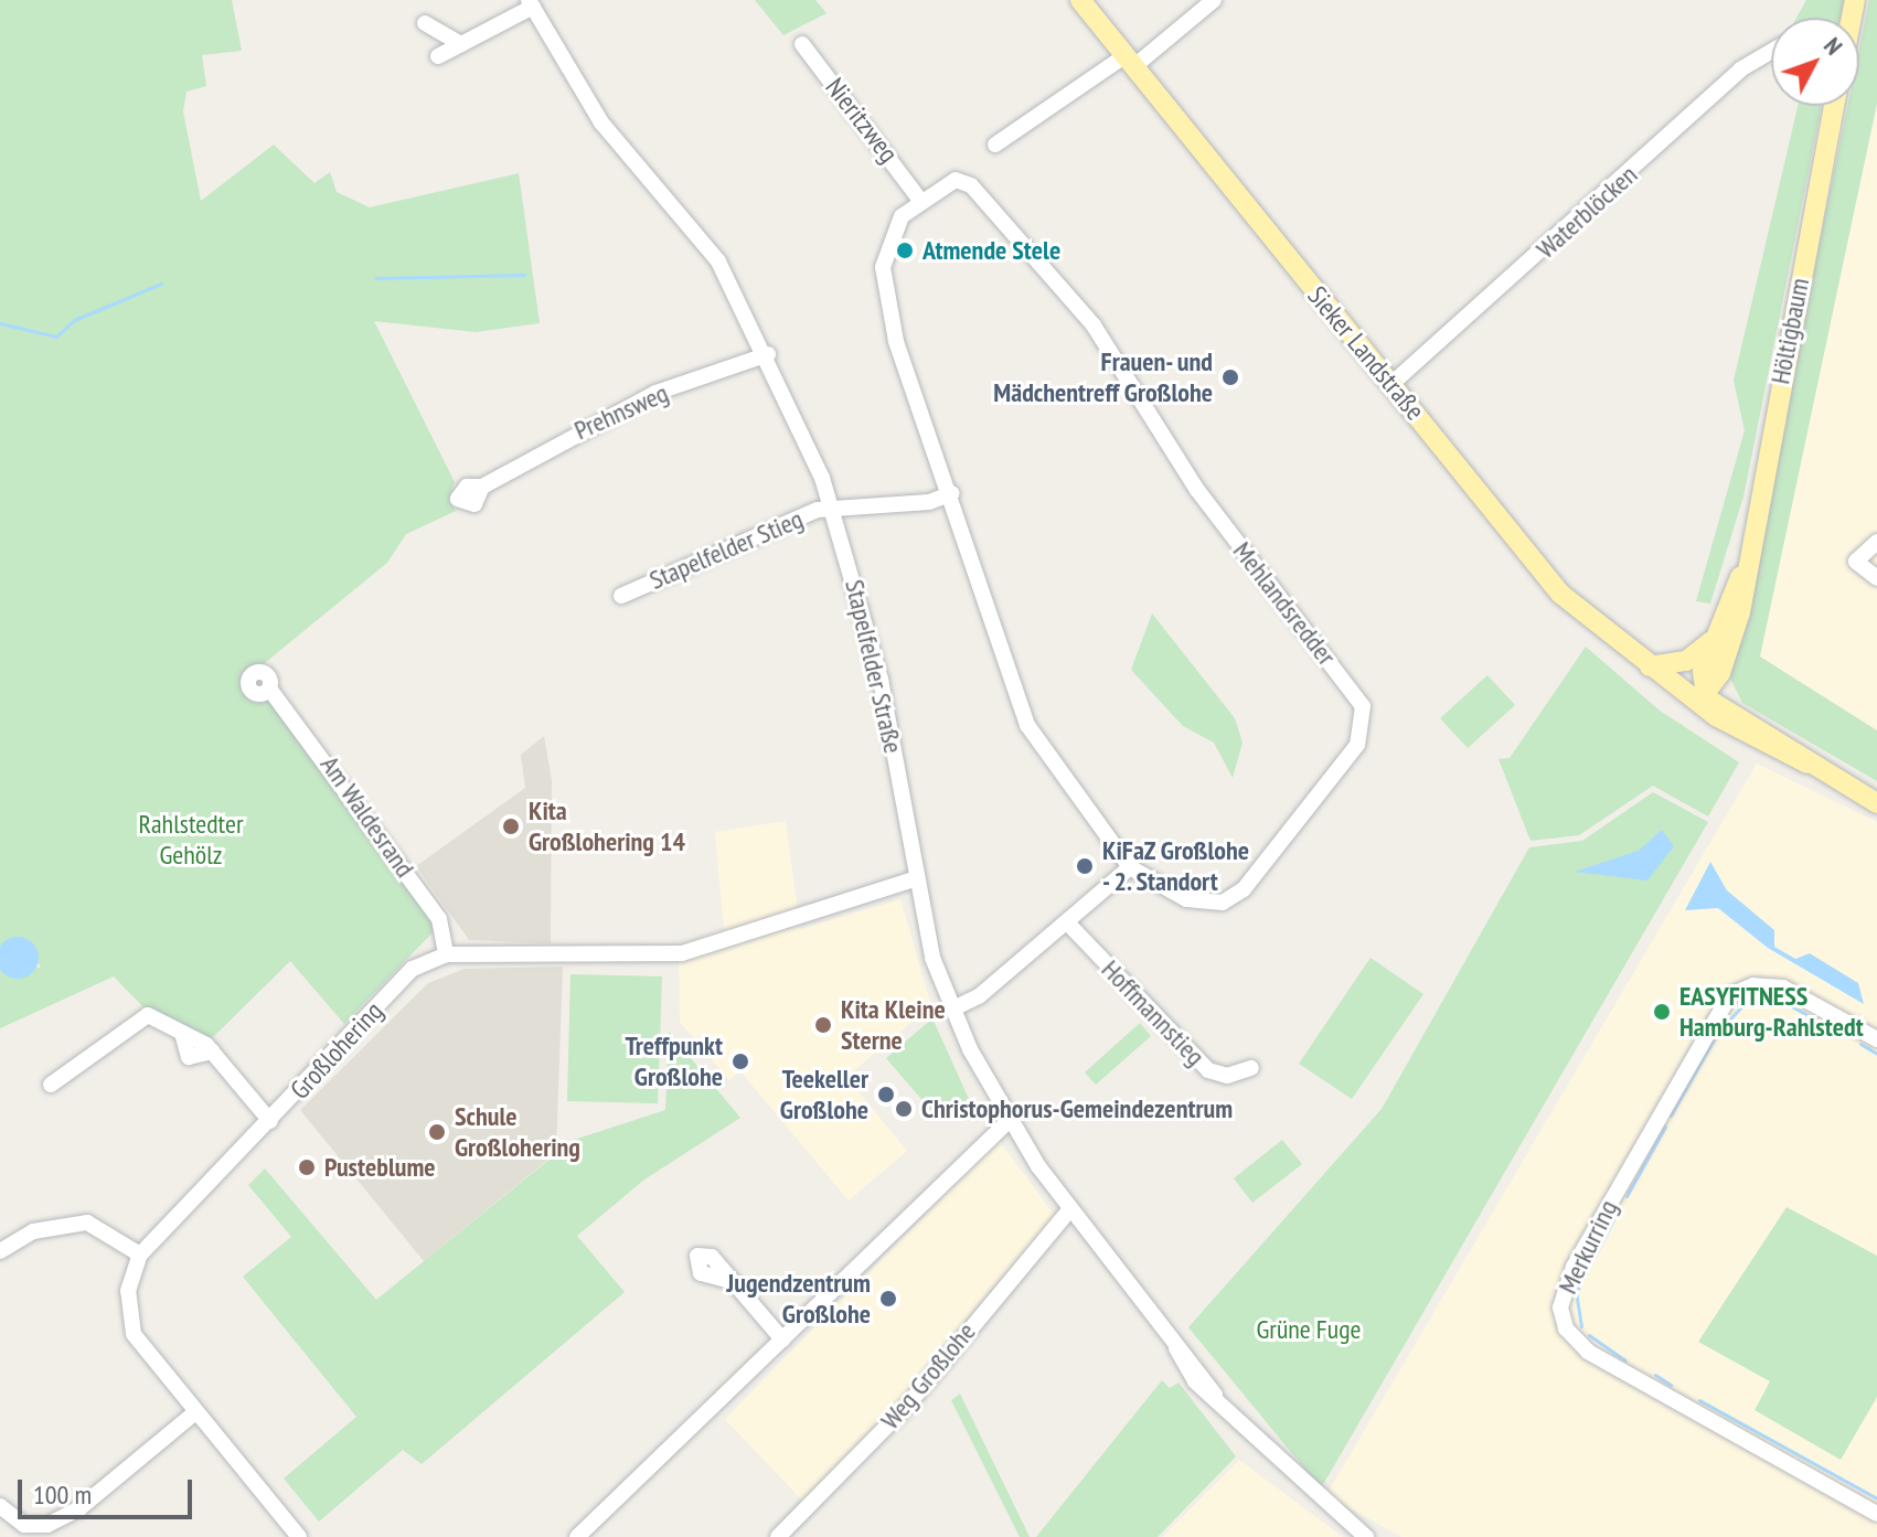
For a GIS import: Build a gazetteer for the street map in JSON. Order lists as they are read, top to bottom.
{
  "streets": {
    "main road": ["Höltigbaum", "Sieker Landstraße"],
    "street": [
      "Nieritzweg",
      "Waterblöcken",
      "Prehnsweg",
      "Stapelfelder Stieg",
      "Mehlandsredder",
      "Stapelfelder Straße",
      "Am Waldesrand",
      "Hoffmannstieg",
      "Großlohering",
      "Merkurring",
      "Weg Großlohe"
    ]
  },
  "crossings": [
    ["Nieritzweg", "Mehlandsredder"],
    ["Waterblöcken", "Sieker Landstraße"],
    ["Prehnsweg", "Stapelfelder Straße"],
    ["Stapelfelder Stieg", "Stapelfelder Straße"],
    ["Stapelfelder Straße", "Großlohering"],
    ["Stapelfelder Straße", "Weg Großlohe"],
    ["Am Waldesrand", "Großlohering"]
  ],
  "parks": ["Rahlstedter Gehölz", "Grüne Fuge"],
  "places": [
    "Atmende Stele",
    "Frauen- und Mädchentreff Großlohe",
    "Kita Großlohering 14",
    "KiFaZ Großlohe - 2. Standort",
    "EASYFITNESS Hamburg-Rahlstedt",
    "Kita Kleine Sterne",
    "Treffpunkt Großlohe",
    "Teekeller Großlohe",
    "Christophorus-Gemeindezentrum",
    "Schule Großlohering",
    "Pusteblume",
    "Jugendzentrum Großlohe"
  ],
  "scale_bar": "100 m",
  "north": "top right"
}
